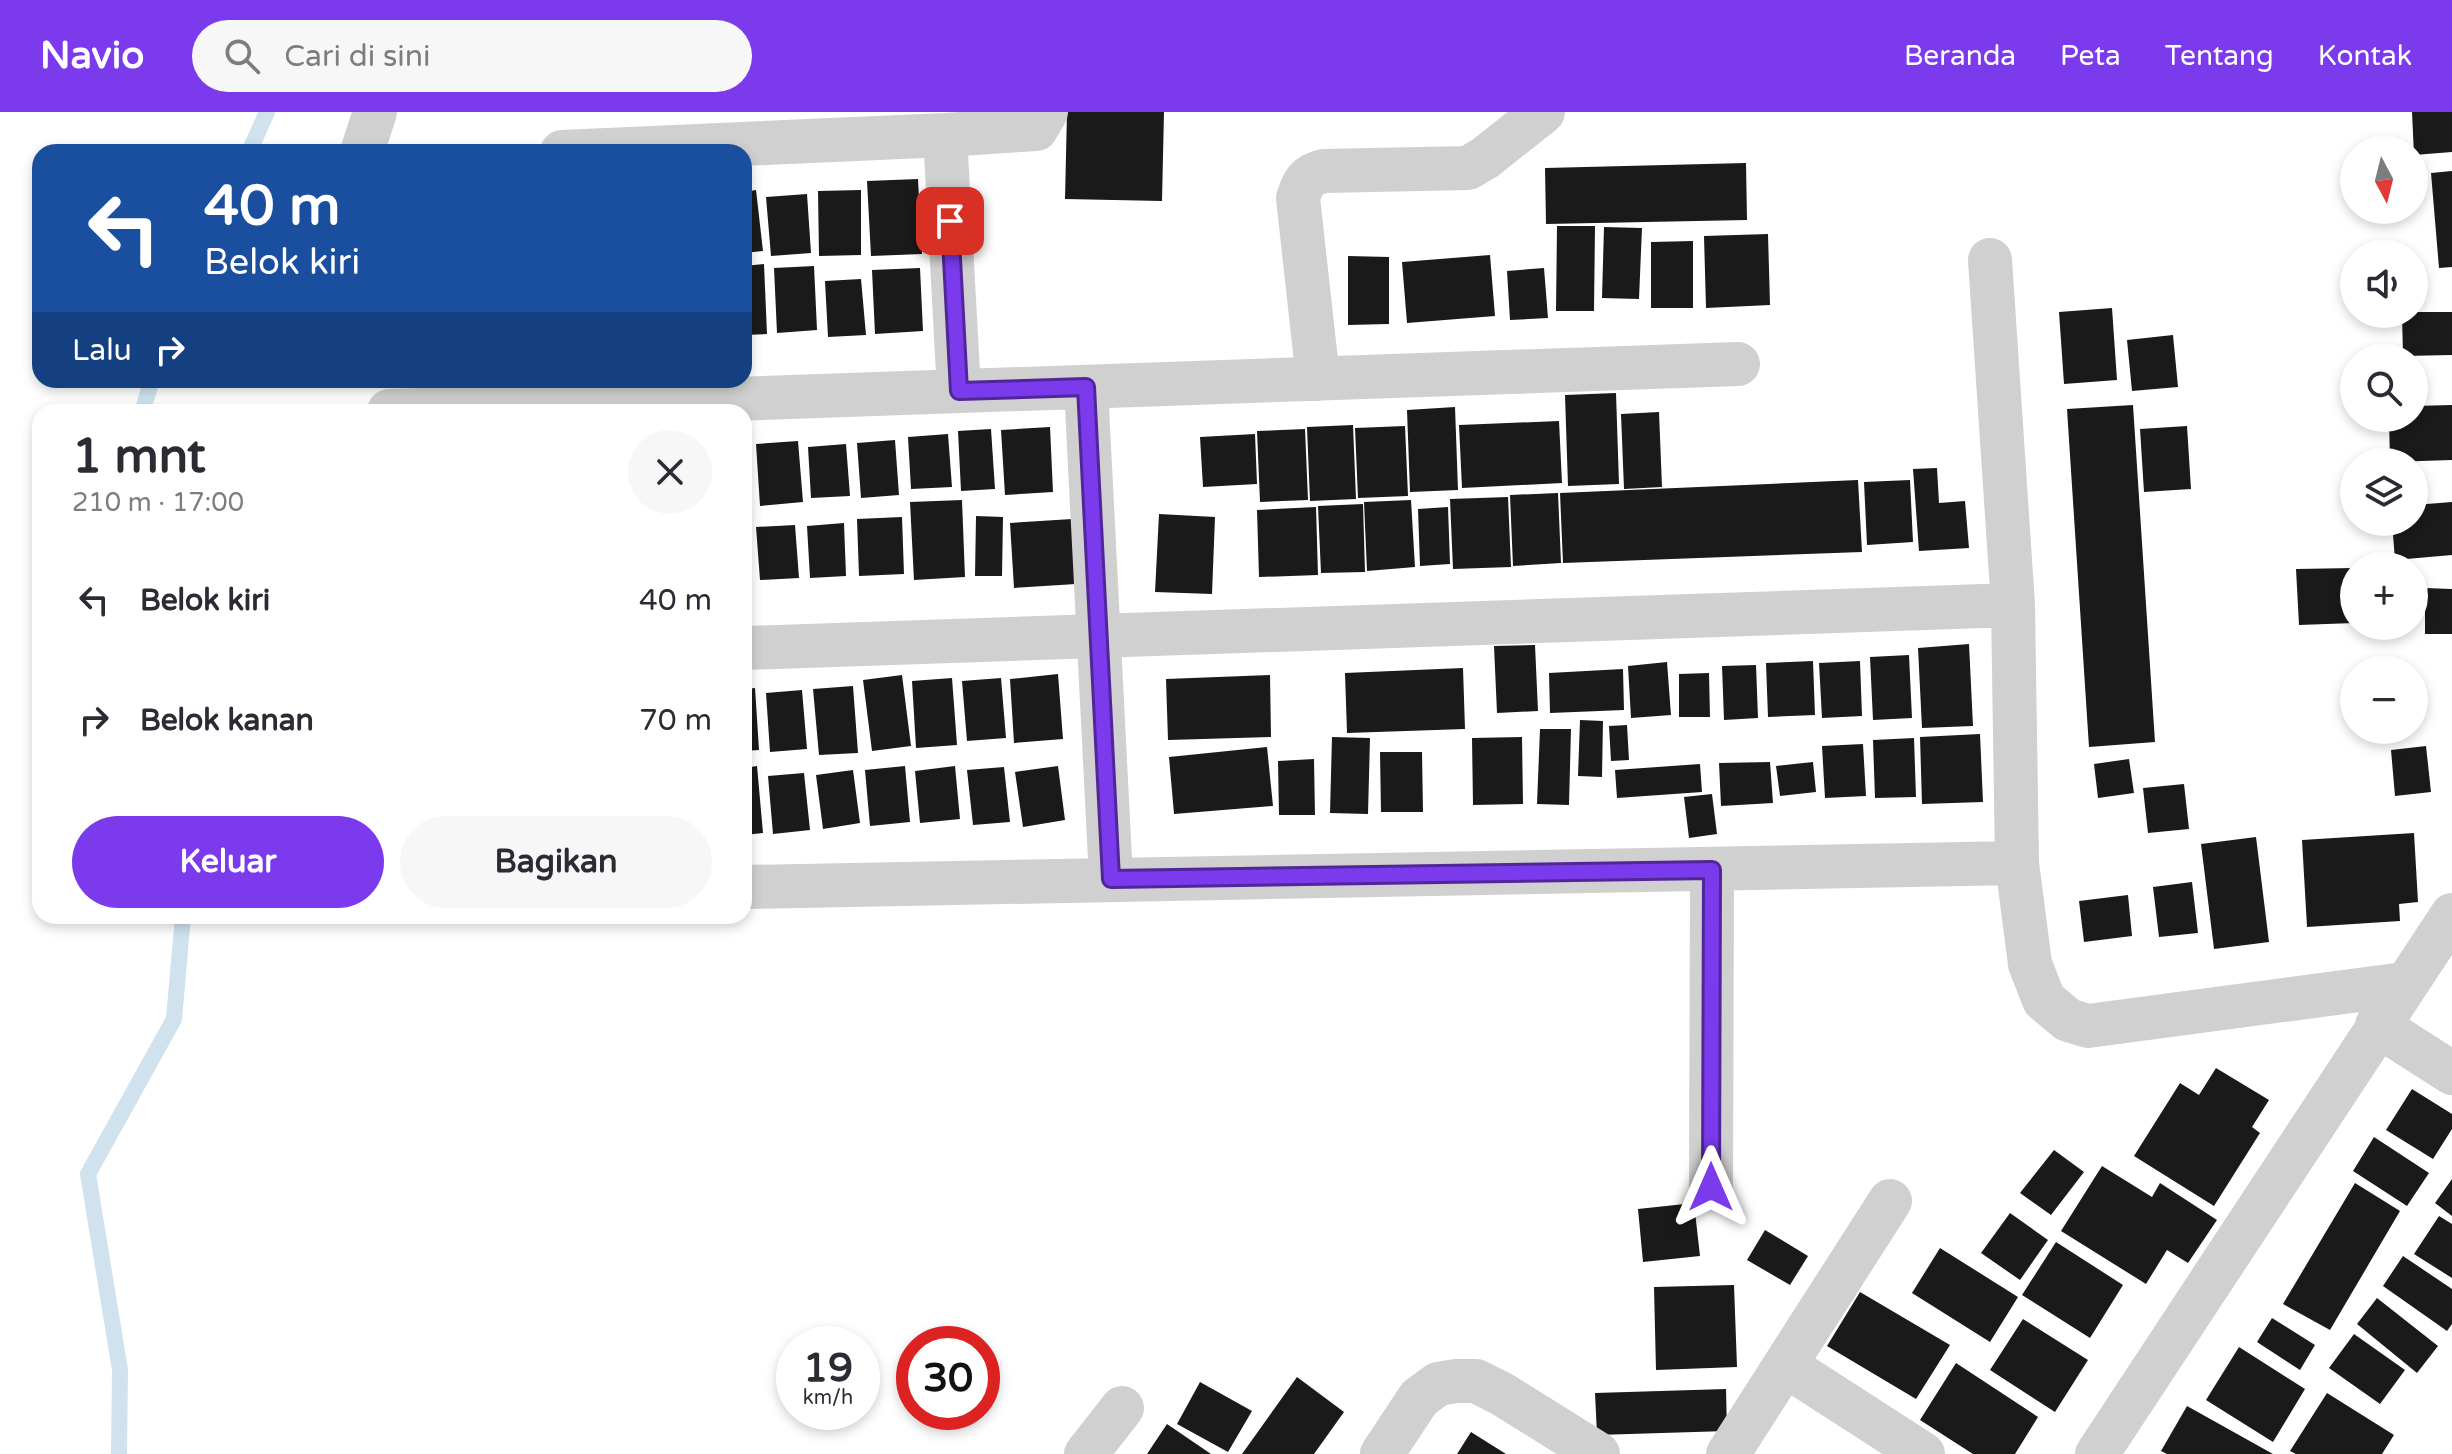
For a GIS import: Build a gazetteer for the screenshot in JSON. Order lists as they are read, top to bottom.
{
  "north": "bottom",
  "page": {
    "header": "Navio",
    "search": "Cari di sini",
    "nav": [
      "Beranda",
      "Peta",
      "Tentang",
      "Kontak"
    ],
    "map_buttons": ["+", "−"],
    "turn": ["40 m", "Belok kiri"],
    "then": "Lalu",
    "heading": ["1 mnt", "210 m · 17:00"],
    "list": [
      {
        "name": "Belok kiri",
        "value": "40 m"
      },
      {
        "name": "Belok kanan",
        "value": "70 m"
      }
    ],
    "buttons": ["Keluar", "Bagikan"],
    "speed": "19 km/h",
    "limit": "30"
  }
}
